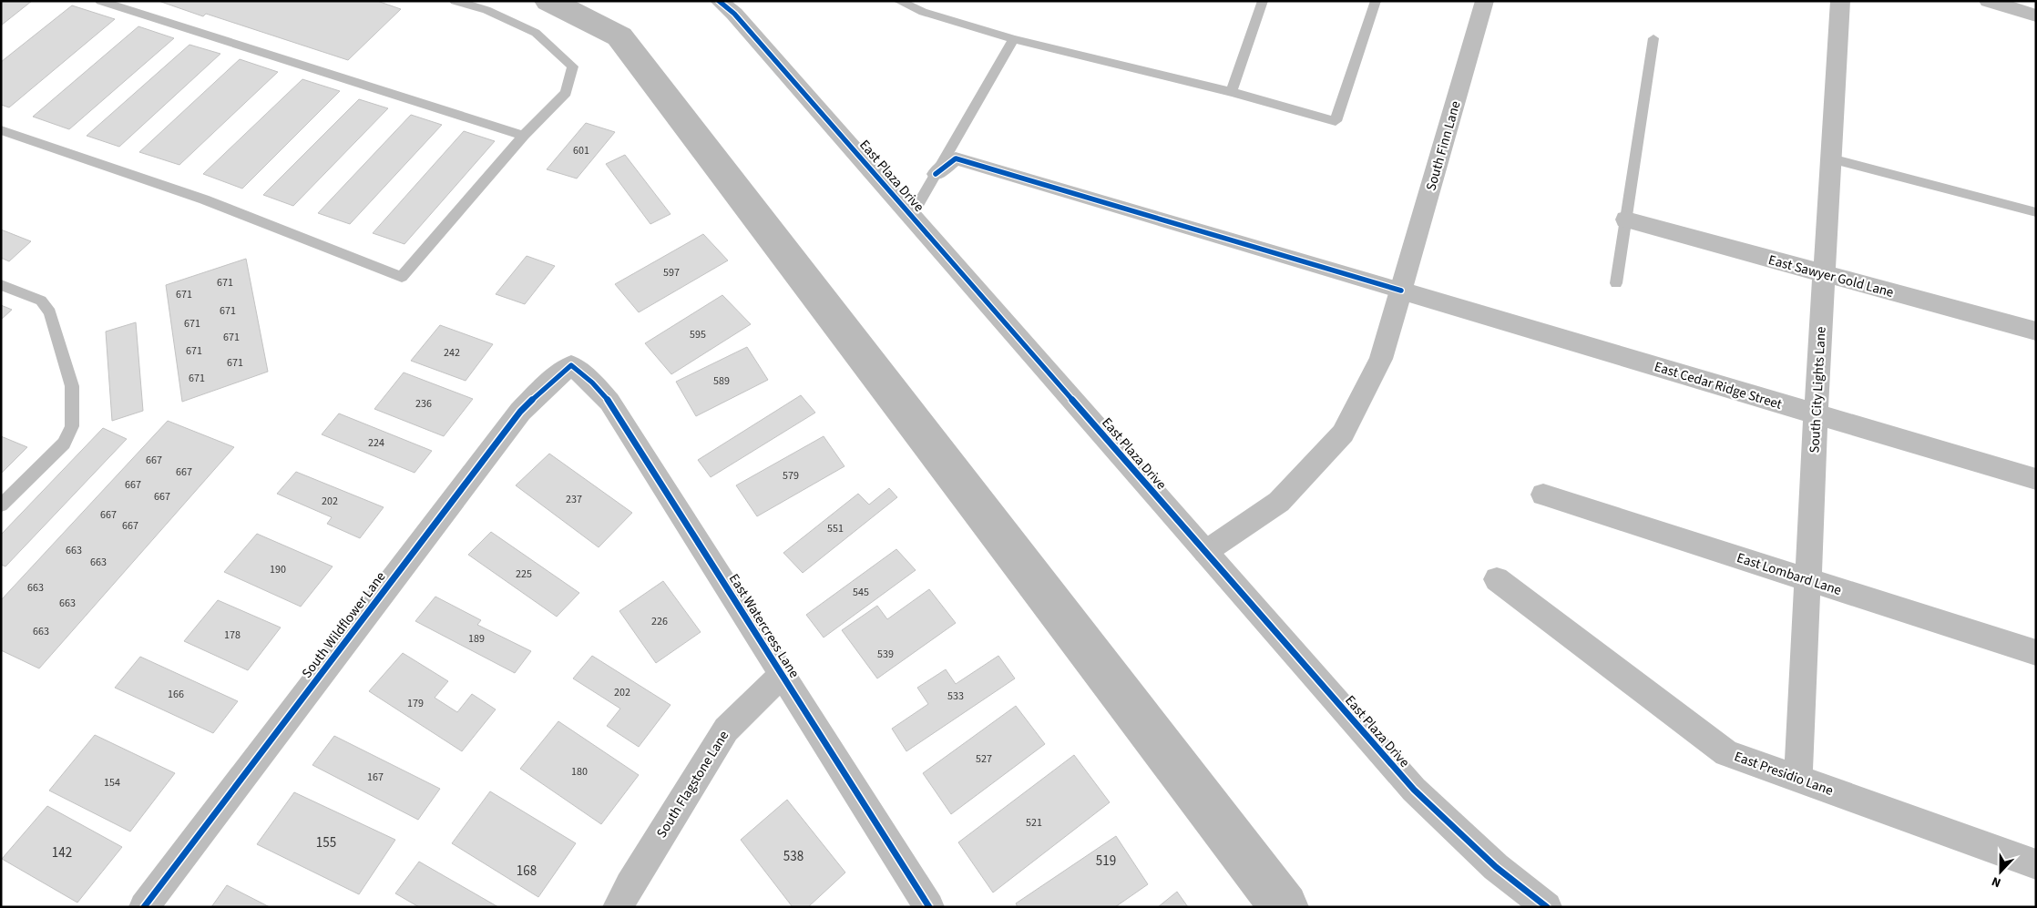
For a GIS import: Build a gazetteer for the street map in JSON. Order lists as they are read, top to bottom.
{
  "streets": {
    "street": [
      "South Finn Lane",
      "East Plaza Drive",
      "East Sawyer Gold Lane",
      "East Cedar Ridge Street",
      "South City Lights Lane",
      "East Lombard Lane",
      "South Wildflower Lane",
      "East Watercress Lane",
      "East Presidio Lane",
      "South Flagstone Lane"
    ]
  },
  "crossings": [
    ["South Finn Lane", "East Plaza Drive"],
    ["South Finn Lane", "East Cedar Ridge Street"],
    ["East Sawyer Gold Lane", "South City Lights Lane"],
    ["East Cedar Ridge Street", "South City Lights Lane"],
    ["South City Lights Lane", "East Lombard Lane"],
    ["South City Lights Lane", "East Presidio Lane"],
    ["South Wildflower Lane", "East Watercress Lane"],
    ["East Watercress Lane", "South Flagstone Lane"]
  ],
  "house_numbers": [
    "601",
    "597",
    "671",
    "671",
    "671",
    "671",
    "595",
    "671",
    "671",
    "242",
    "671",
    "671",
    "589",
    "236",
    "224",
    "667",
    "667",
    "579",
    "667",
    "667",
    "237",
    "202",
    "667",
    "667",
    "551",
    "663",
    "663",
    "190",
    "225",
    "663",
    "545",
    "663",
    "226",
    "663",
    "178",
    "189",
    "539",
    "202",
    "166",
    "533",
    "179",
    "527",
    "180",
    "167",
    "154",
    "521",
    "155",
    "142",
    "538",
    "519",
    "168"
  ],
  "north": "bottom"
}
